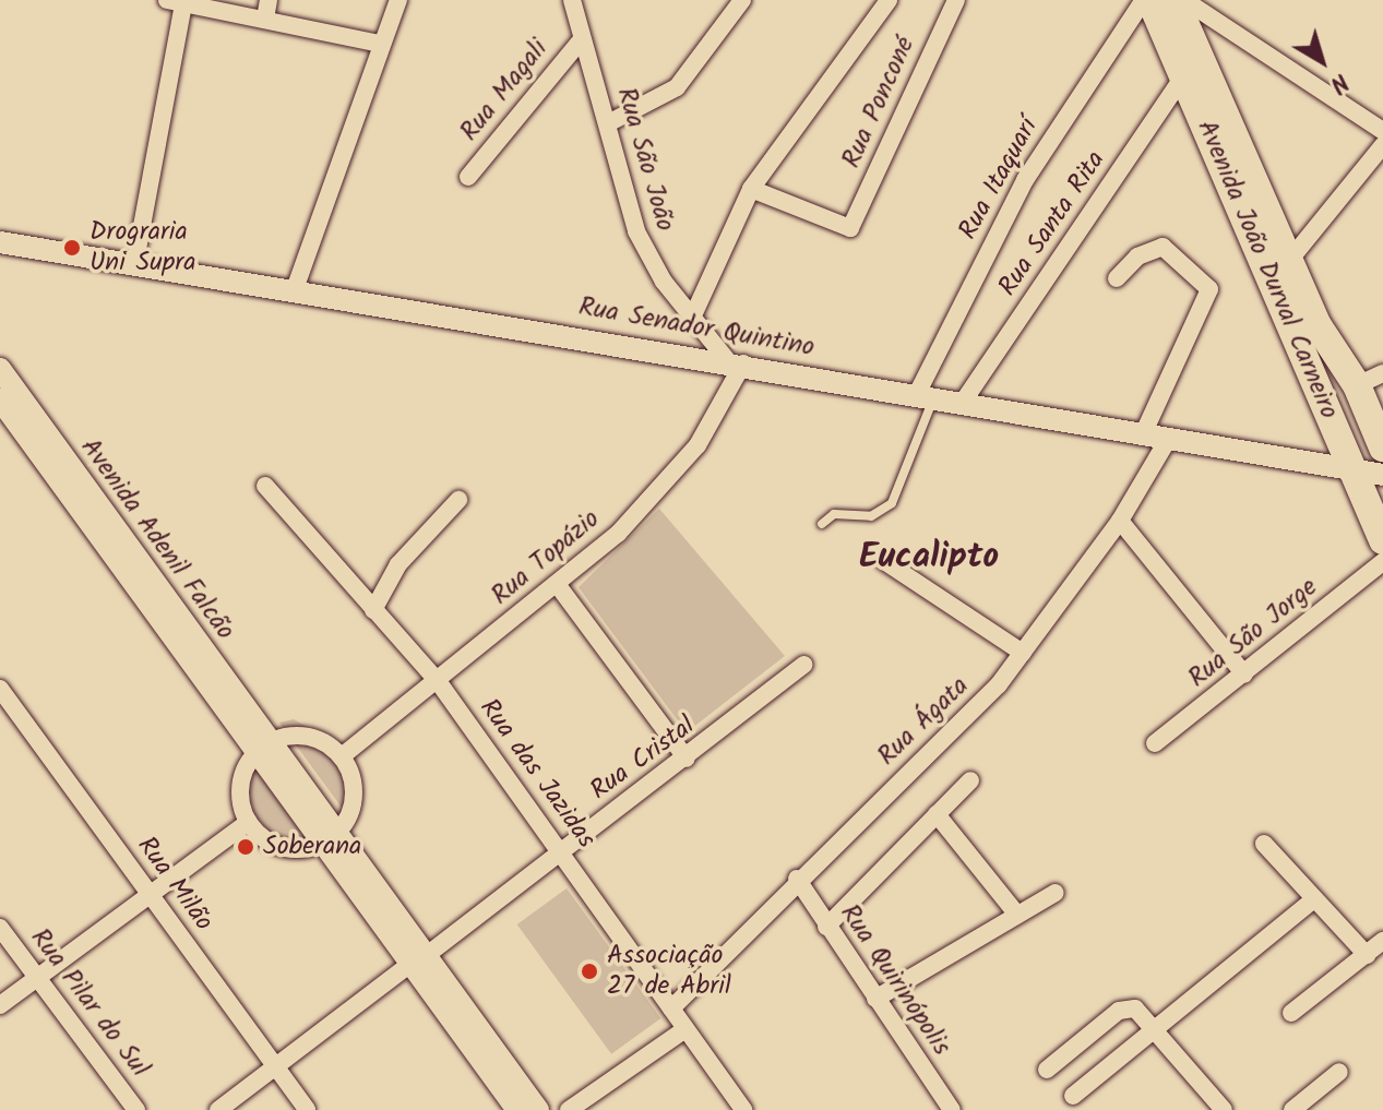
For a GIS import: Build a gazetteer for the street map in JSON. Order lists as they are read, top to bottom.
{
  "streets": {
    "main road": ["Avenida João Durval Carneiro"],
    "street": [
      "Rua Magali",
      "Rua Ponconé",
      "Rua São João",
      "Rua Itaquarí",
      "Rua Santa Rita",
      "Rua Senador Quintino",
      "Avenida Adenil Falcão",
      "Rua Topázio",
      "Rua São Jorge",
      "Rua Ágata",
      "Rua Cristal",
      "Rua das Jazidas",
      "Rua Milão",
      "Rua Quirinópolis",
      "Rua Pilar do Sul"
    ]
  },
  "crossings": [
    ["Rua Magali", "Rua São João"],
    ["Rua São João", "Rua Senador Quintino"],
    ["Rua São João", "Rua Topázio"],
    ["Rua Itaquarí", "Avenida João Durval Carneiro"],
    ["Rua Itaquarí", "Rua Senador Quintino"],
    ["Rua Santa Rita", "Avenida João Durval Carneiro"],
    ["Rua Santa Rita", "Rua Senador Quintino"],
    ["Avenida João Durval Carneiro", "Rua Senador Quintino"],
    ["Rua Senador Quintino", "Rua Topázio"],
    ["Rua Senador Quintino", "Rua Ágata"],
    ["Avenida Adenil Falcão", "Rua Cristal"],
    ["Rua Topázio", "Rua das Jazidas"],
    ["Rua Ágata", "Rua das Jazidas"],
    ["Rua Ágata", "Rua Quirinópolis"],
    ["Rua Cristal", "Rua das Jazidas"],
    ["Rua Cristal", "Rua Milão"]
  ],
  "districts": ["Eucalipto"],
  "places": ["Drograria Uni Supra", "Soberana", "Associação 27 de Abril"],
  "north": "bottom right"
}
